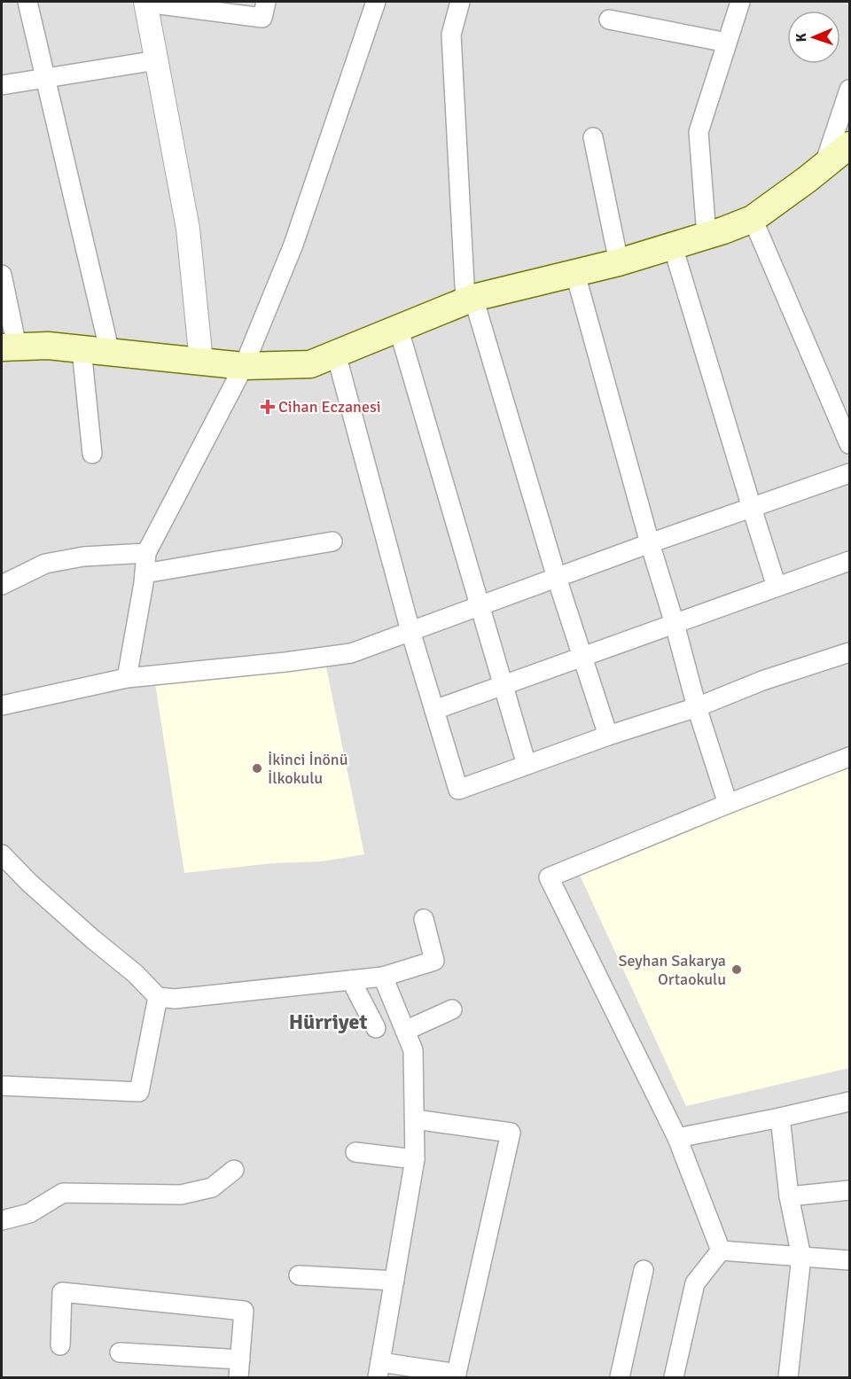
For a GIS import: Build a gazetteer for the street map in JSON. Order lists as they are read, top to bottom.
{
  "districts": ["Hürriyet"],
  "places": {
    "health": ["Cihan Eczanesi"],
    "other": ["İkinci İnönü İlkokulu", "Seyhan Sakarya Ortaokulu"]
  },
  "north": "left"
}
